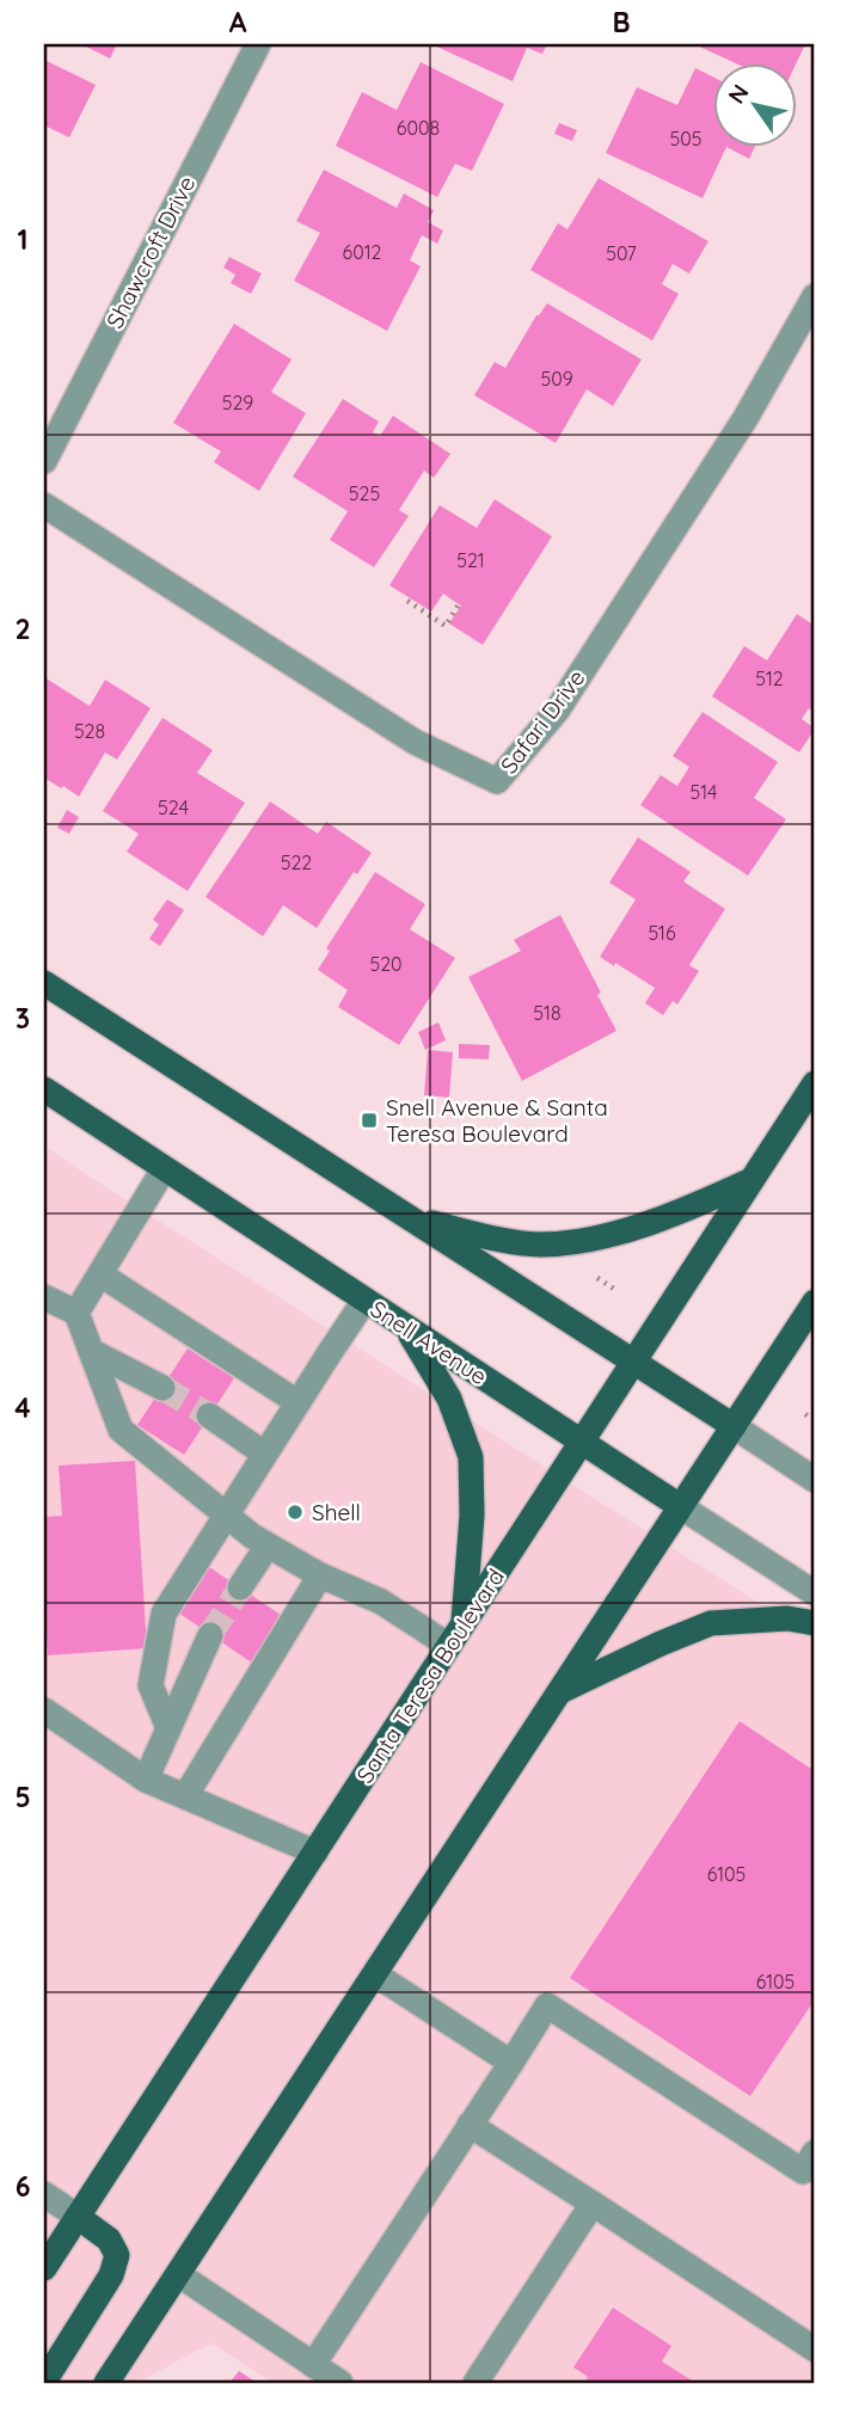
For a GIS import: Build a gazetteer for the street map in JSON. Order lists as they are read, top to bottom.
{
  "streets": {
    "main road": ["Snell Avenue", "Santa Teresa Boulevard"],
    "street": ["Shawcroft Drive", "Safari Drive"]
  },
  "crossings": [
    ["Snell Avenue", "Santa Teresa Boulevard"]
  ],
  "places": {
    "transit": ["Snell Avenue & Santa Teresa Boulevard"],
    "other": ["Shell"]
  },
  "house_numbers": [
    "6008",
    "505",
    "6012",
    "507",
    "509",
    "529",
    "525",
    "521",
    "512",
    "528",
    "514",
    "524",
    "522",
    "516",
    "520",
    "518",
    "6105",
    "6105"
  ],
  "north": "top left",
  "grid": {
    "columns": ["A", "B"],
    "rows": [
      "1",
      "2",
      "3",
      "4",
      "5",
      "6"
    ]
  }
}
